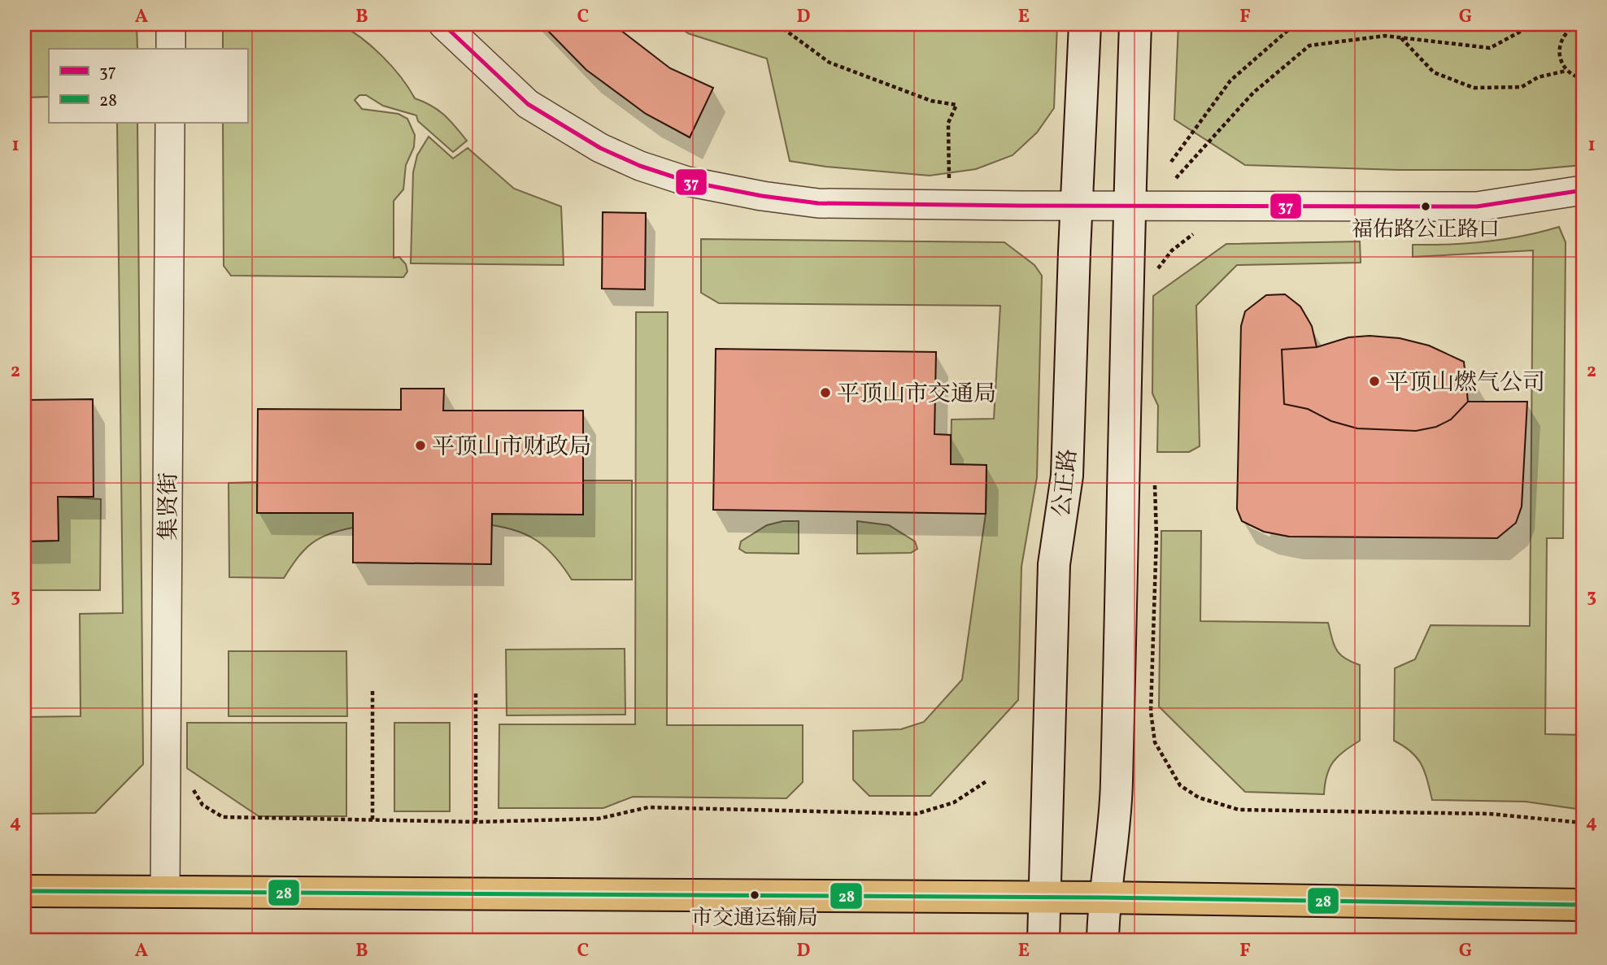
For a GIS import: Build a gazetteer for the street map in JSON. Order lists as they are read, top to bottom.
{
  "streets": {
    "main road": ["公正路"],
    "street": ["集贤街"]
  },
  "places": [
    "福佑路公正路口",
    "平顶山燃气公司",
    "平顶山市交通局",
    "平顶山市财政局",
    "市交通运输局"
  ],
  "lines": ["transit line 37", "transit line 28"],
  "legend": ["37", "28"],
  "grid": {
    "columns": [
      "A",
      "B",
      "C",
      "D",
      "E",
      "F",
      "G"
    ],
    "rows": [
      "1",
      "2",
      "3",
      "4"
    ]
  }
}
